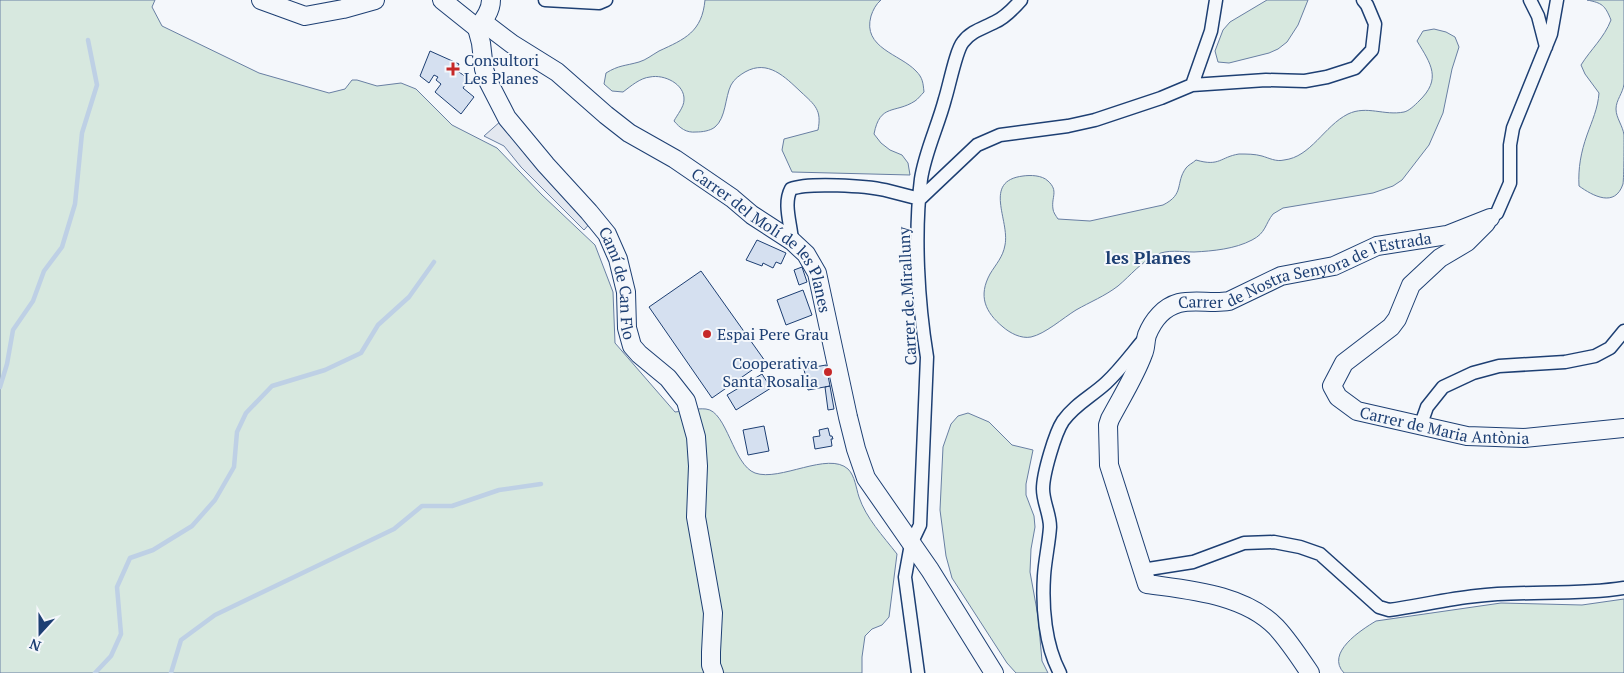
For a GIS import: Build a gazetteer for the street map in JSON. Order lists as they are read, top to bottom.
{
  "streets": {
    "street": [
      "Carrer del Molí de les Planes",
      "Carrer de Nostra Senyora de l'Estrada",
      "Camí de Can Flo",
      "Carrer de Miralluny",
      "Carrer de Maria Antònia"
    ]
  },
  "crossings": [
    ["Carrer del Molí de les Planes", "Camí de Can Flo"],
    ["Carrer del Molí de les Planes", "Carrer de Miralluny"],
    ["Carrer de Nostra Senyora de l'Estrada", "Carrer de Maria Antònia"]
  ],
  "districts": ["les Planes"],
  "places": {
    "health": ["Consultori Les Planes"],
    "other": ["Espai Pere Grau", "Cooperativa Santa Rosalia"]
  },
  "north": "bottom"
}
